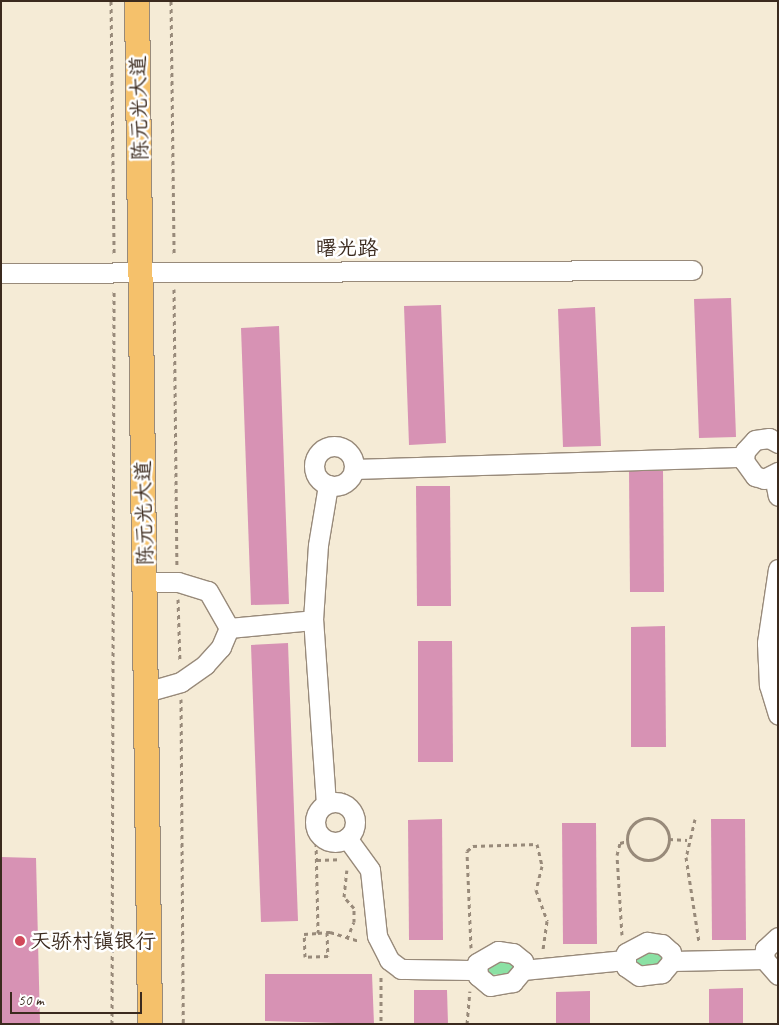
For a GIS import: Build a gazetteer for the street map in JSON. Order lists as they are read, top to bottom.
{
  "streets": {
    "main road": ["陈元光大道"],
    "street": ["曙光路"]
  },
  "crossings": [
    ["陈元光大道", "曙光路"]
  ],
  "places": ["天骄村镇银行"],
  "scale_bar": "50 m"
}
